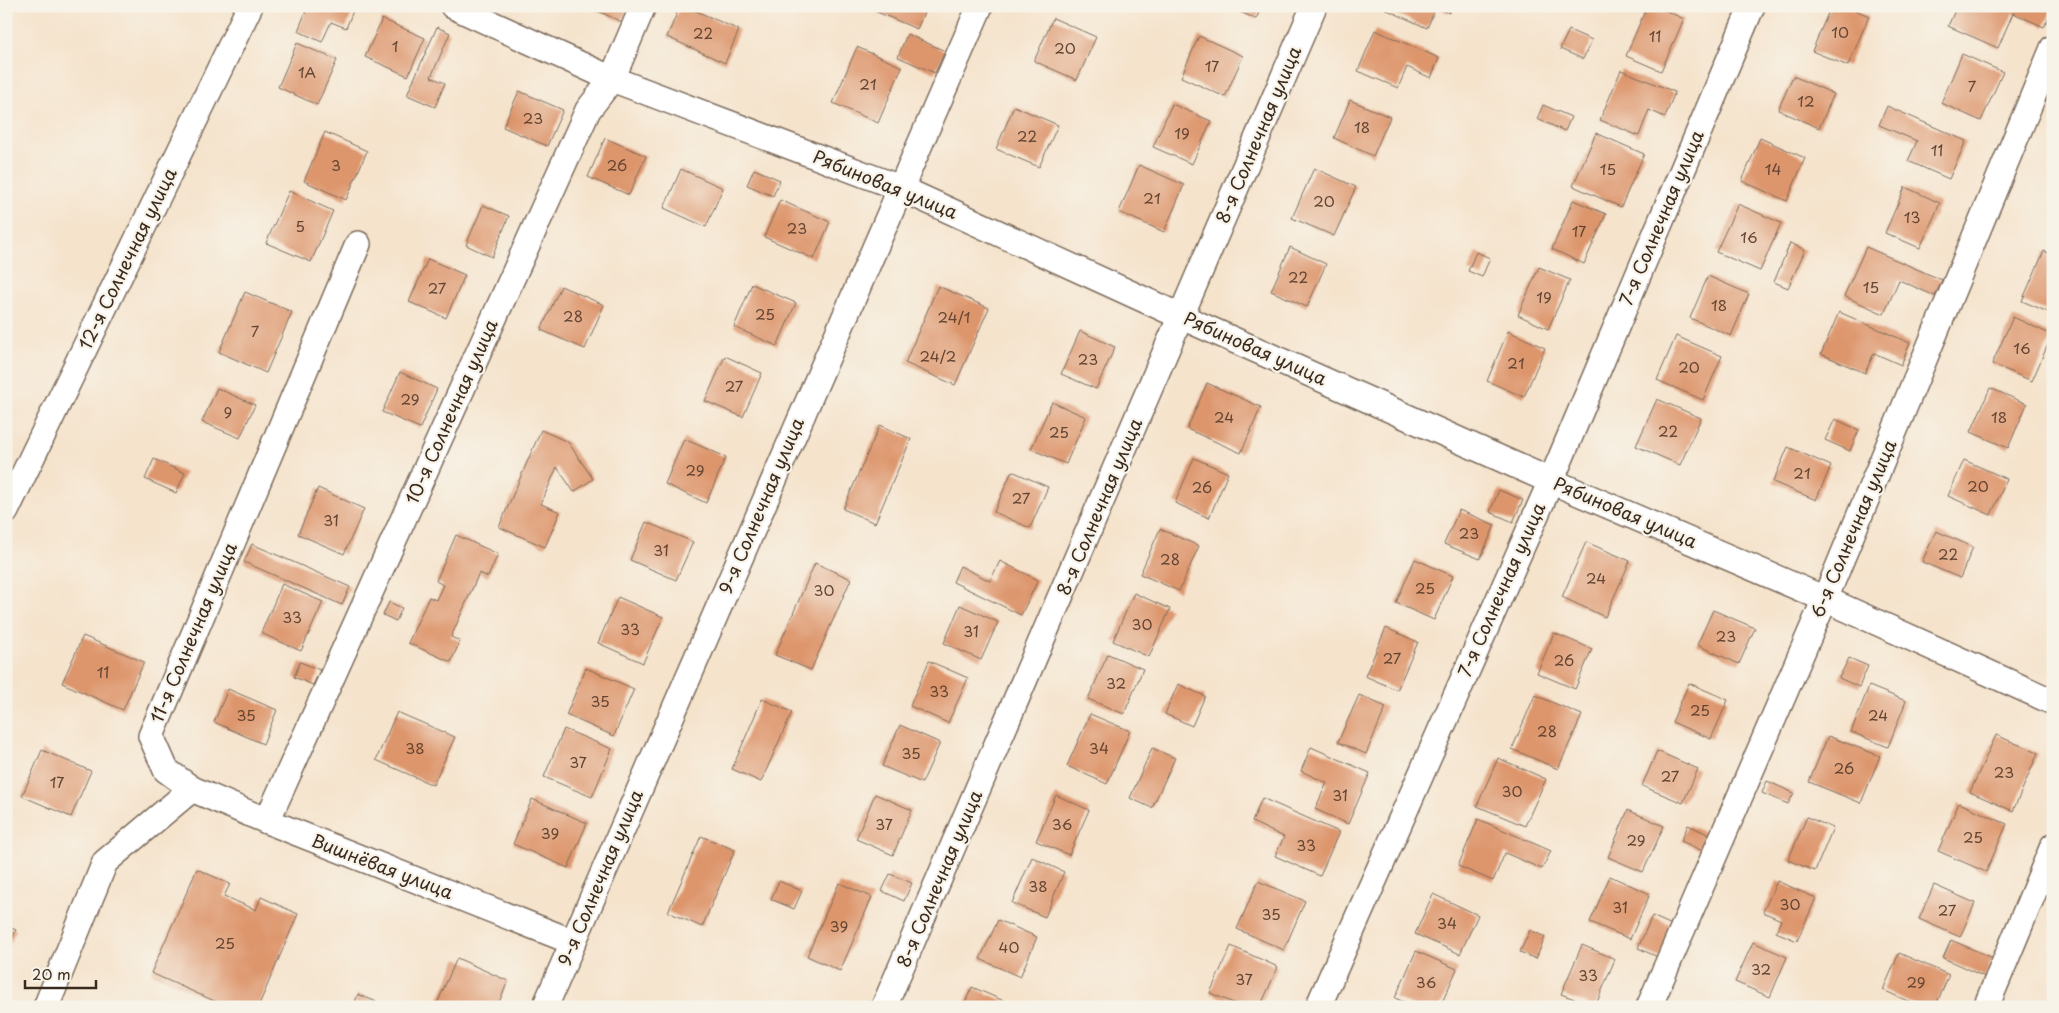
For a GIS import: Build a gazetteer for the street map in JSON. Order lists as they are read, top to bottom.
{
  "streets": {
    "street": [
      "8-я Солнечная улица",
      "Рябиновая улица",
      "7-я Солнечная улица",
      "12-я Солнечная улица",
      "10-я Солнечная улица",
      "9-я Солнечная улица",
      "6-я Солнечная улица",
      "11-я Солнечная улица",
      "Вишнёвая улица"
    ]
  },
  "crossings": [
    ["8-я Солнечная улица", "Рябиновая улица"],
    ["Рябиновая улица", "7-я Солнечная улица"],
    ["Рябиновая улица", "10-я Солнечная улица"],
    ["Рябиновая улица", "9-я Солнечная улица"],
    ["Рябиновая улица", "6-я Солнечная улица"],
    ["10-я Солнечная улица", "Вишнёвая улица"],
    ["9-я Солнечная улица", "Вишнёвая улица"],
    ["11-я Солнечная улица", "Вишнёвая улица"]
  ],
  "house_numbers": [
    "10",
    "22",
    "11",
    "1",
    "20",
    "17",
    "1А",
    "21",
    "7",
    "12",
    "23",
    "18",
    "19",
    "22",
    "11",
    "3",
    "26",
    "15",
    "14",
    "21",
    "20",
    "13",
    "5",
    "23",
    "17",
    "16",
    "22",
    "15",
    "27",
    "19",
    "18",
    "25",
    "28",
    "24/1",
    "7",
    "16",
    "24/2",
    "23",
    "21",
    "20",
    "27",
    "29",
    "9",
    "24",
    "18",
    "22",
    "25",
    "29",
    "21",
    "20",
    "26",
    "27",
    "31",
    "23",
    "31",
    "22",
    "28",
    "24",
    "25",
    "30",
    "33",
    "30",
    "33",
    "31",
    "23",
    "27",
    "26",
    "11",
    "32",
    "33",
    "35",
    "25",
    "35",
    "24",
    "28",
    "38",
    "34",
    "35",
    "37",
    "26",
    "23",
    "27",
    "17",
    "30",
    "31",
    "37",
    "36",
    "39",
    "25",
    "29",
    "33",
    "38",
    "30",
    "31",
    "27",
    "35",
    "34",
    "39",
    "25",
    "40",
    "32",
    "33",
    "37",
    "36",
    "29"
  ],
  "scale_bar": "20 m"
}
